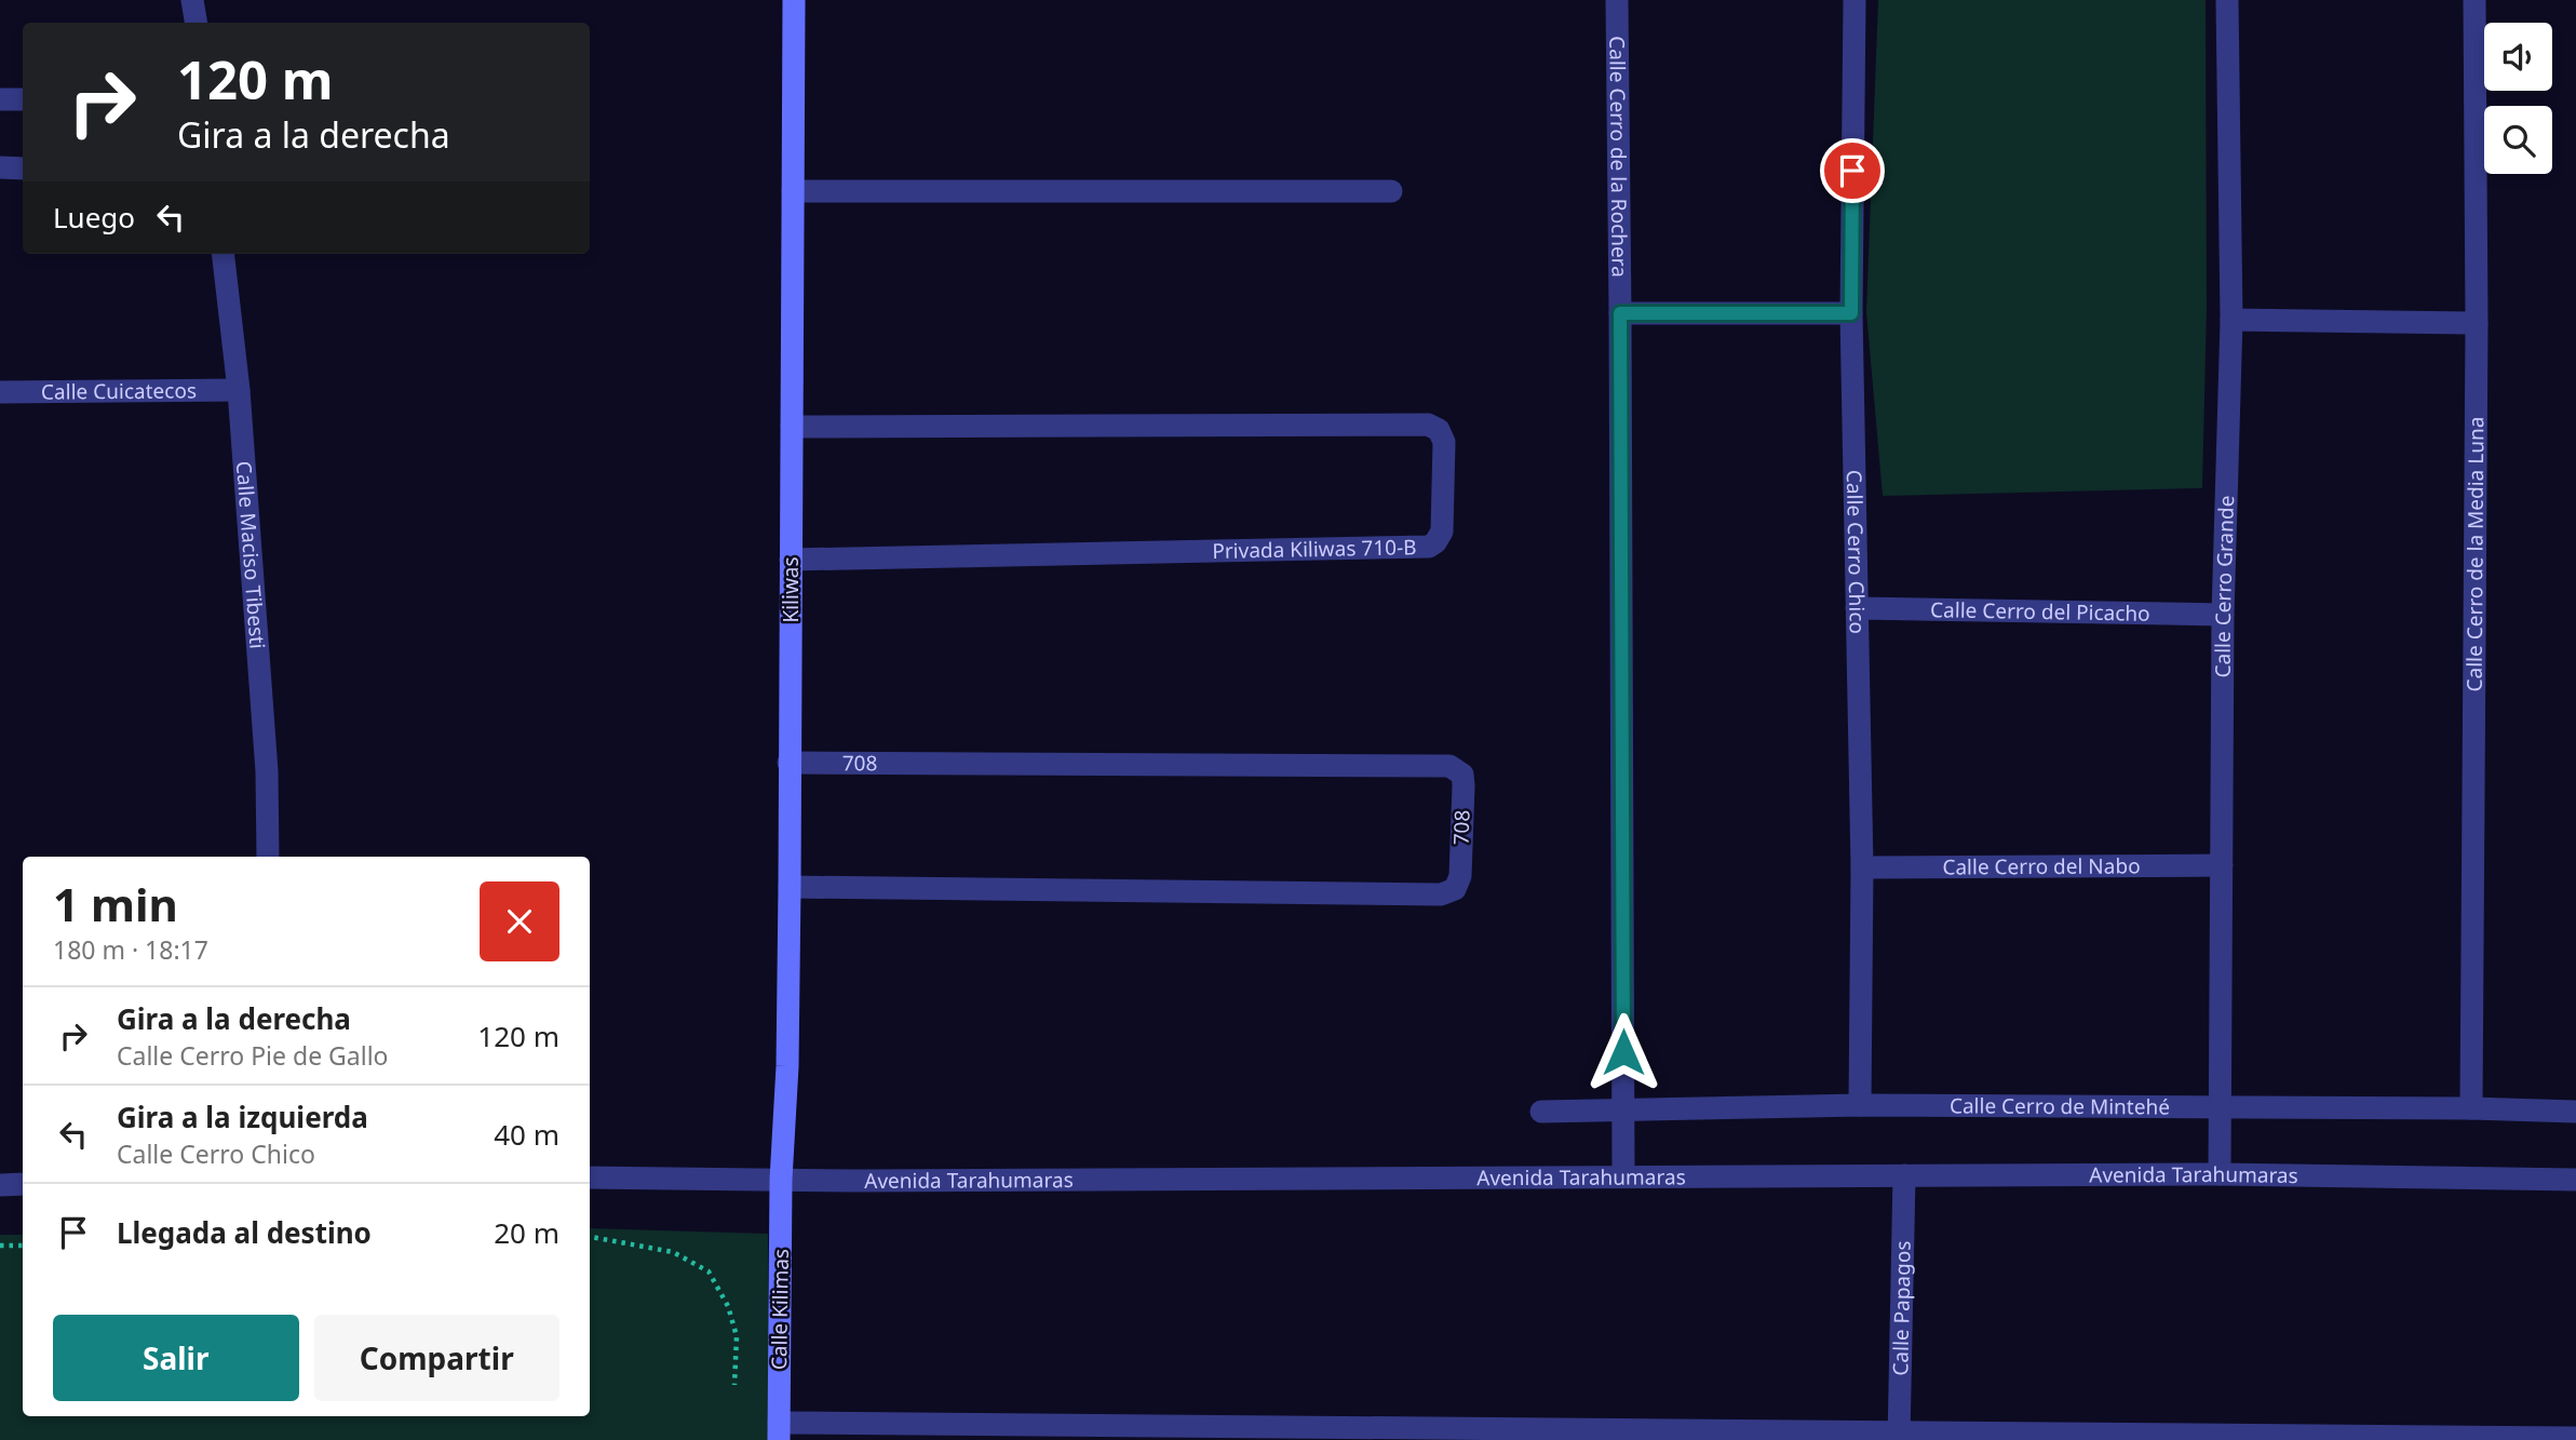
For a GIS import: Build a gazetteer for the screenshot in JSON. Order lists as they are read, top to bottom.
{
  "streets": {
    "street": [
      "Calle Cerro de la Rochera",
      "Calle Cuicatecos",
      "Privada Kiliwas 710-B",
      "Calle Cerro Chico",
      "Calle Maciso Tibesti",
      "Calle Cerro de la Media Luna",
      "Calle Cerro Grande",
      "Kiliwas",
      "Calle Cerro del Picacho",
      "708",
      "Calle Cerro del Nabo",
      "Calle Cerro de Mintehé",
      "Avenida Tarahumaras",
      "Calle Papagos",
      "Calle Kilimas"
    ]
  },
  "crossings": [
    ["Calle Cerro de la Rochera", "Calle Cerro de Mintehé"],
    ["Calle Cerro de la Rochera", "Avenida Tarahumaras"],
    ["Calle Cuicatecos", "Calle Maciso Tibesti"],
    ["Privada Kiliwas 710-B", "Kiliwas"],
    ["Calle Cerro Chico", "Calle Cerro del Picacho"],
    ["Calle Cerro Chico", "Calle Cerro del Nabo"],
    ["Calle Cerro Chico", "Calle Cerro de Mintehé"],
    ["Calle Cerro de la Media Luna", "Calle Cerro de Mintehé"],
    ["Calle Cerro Grande", "Calle Cerro del Picacho"],
    ["Calle Cerro Grande", "Calle Cerro del Nabo"],
    ["Calle Cerro Grande", "Calle Cerro de Mintehé"],
    ["Calle Cerro Grande", "Avenida Tarahumaras"],
    ["Kiliwas", "708"],
    ["Kiliwas", "Avenida Tarahumaras"],
    ["Kiliwas", "Calle Kilimas"],
    ["Avenida Tarahumaras", "Calle Papagos"],
    ["Avenida Tarahumaras", "Calle Kilimas"]
  ],
  "page": {
    "turn": ["120 m", "Gira a la derecha"],
    "then": "Luego",
    "heading": ["1 min", "180 m · 18:17"],
    "list": [
      {
        "name": "Gira a la derecha",
        "note": "Calle Cerro Pie de Gallo",
        "value": "120 m"
      },
      {
        "name": "Gira a la izquierda",
        "note": "Calle Cerro Chico",
        "value": "40 m"
      },
      {
        "name": "Llegada al destino",
        "value": "20 m"
      }
    ],
    "buttons": ["Salir", "Compartir"]
  }
}
